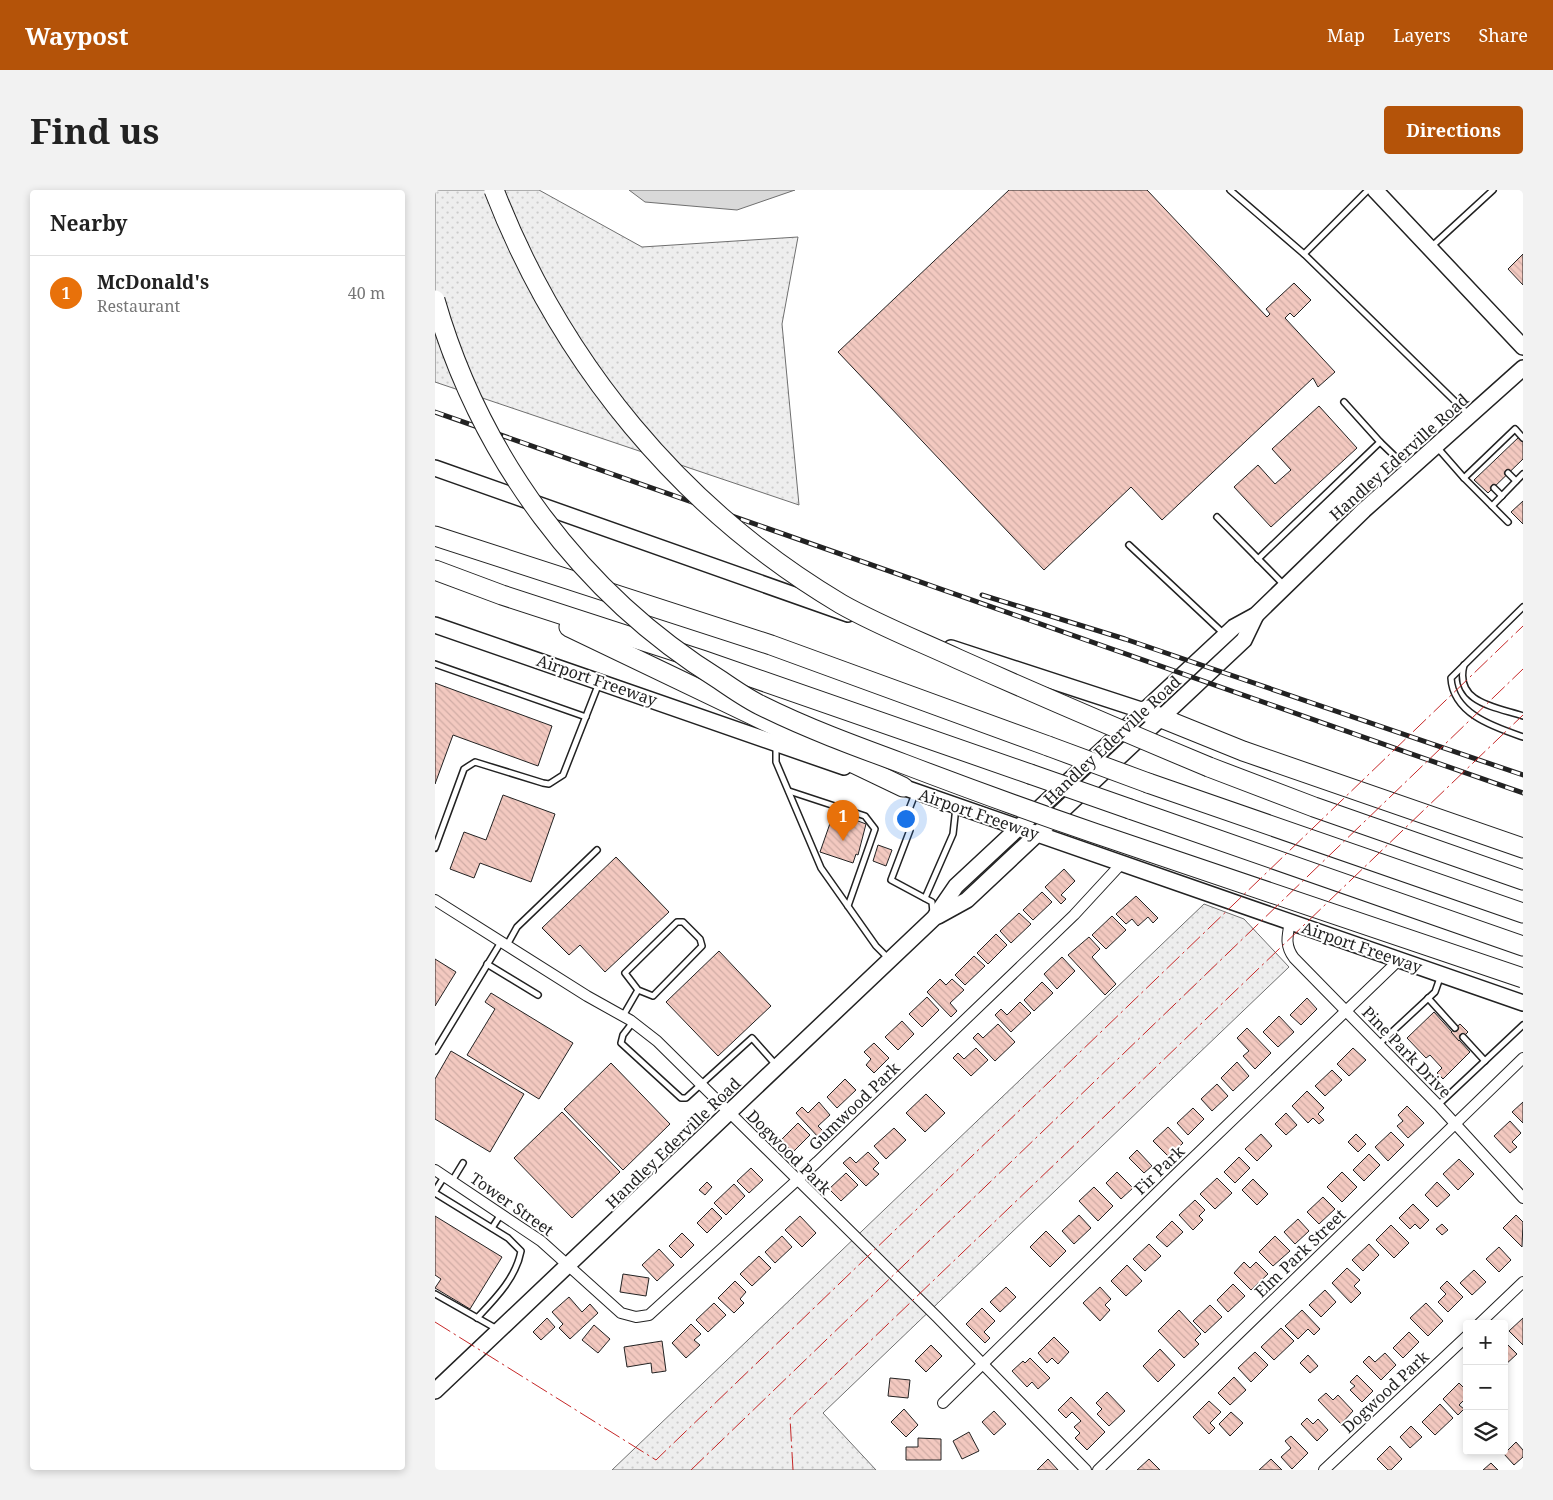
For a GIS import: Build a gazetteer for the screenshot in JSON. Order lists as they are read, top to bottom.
{
  "streets": {
    "main road": ["Handley Ederville Road", "Airport Freeway"],
    "street": [
      "Pine Park Drive",
      "Gumwood Park",
      "Dogwood Park",
      "Fir Park",
      "Tower Street",
      "Elm Park Street"
    ]
  },
  "crossings": [
    ["Handley Ederville Road", "Airport Freeway"],
    ["Handley Ederville Road", "Gumwood Park"],
    ["Handley Ederville Road", "Dogwood Park"],
    ["Handley Ederville Road", "Tower Street"],
    ["Airport Freeway", "Pine Park Drive"],
    ["Airport Freeway", "Gumwood Park"],
    ["Airport Freeway", "Fir Park"],
    ["Pine Park Drive", "Fir Park"],
    ["Pine Park Drive", "Elm Park Street"],
    ["Gumwood Park", "Dogwood Park"],
    ["Gumwood Park", "Tower Street"],
    ["Dogwood Park", "Fir Park"]
  ],
  "page": {
    "header": "Waypost",
    "nav": ["Map", "Layers", "Share"],
    "buttons": "Directions",
    "title": "Find us",
    "heading": "Nearby",
    "list": [
      {
        "mark": "1",
        "name": "McDonald's",
        "note": "Restaurant",
        "value": "40 m"
      }
    ],
    "pins": "1",
    "map_buttons": ["+", "−"]
  }
}
